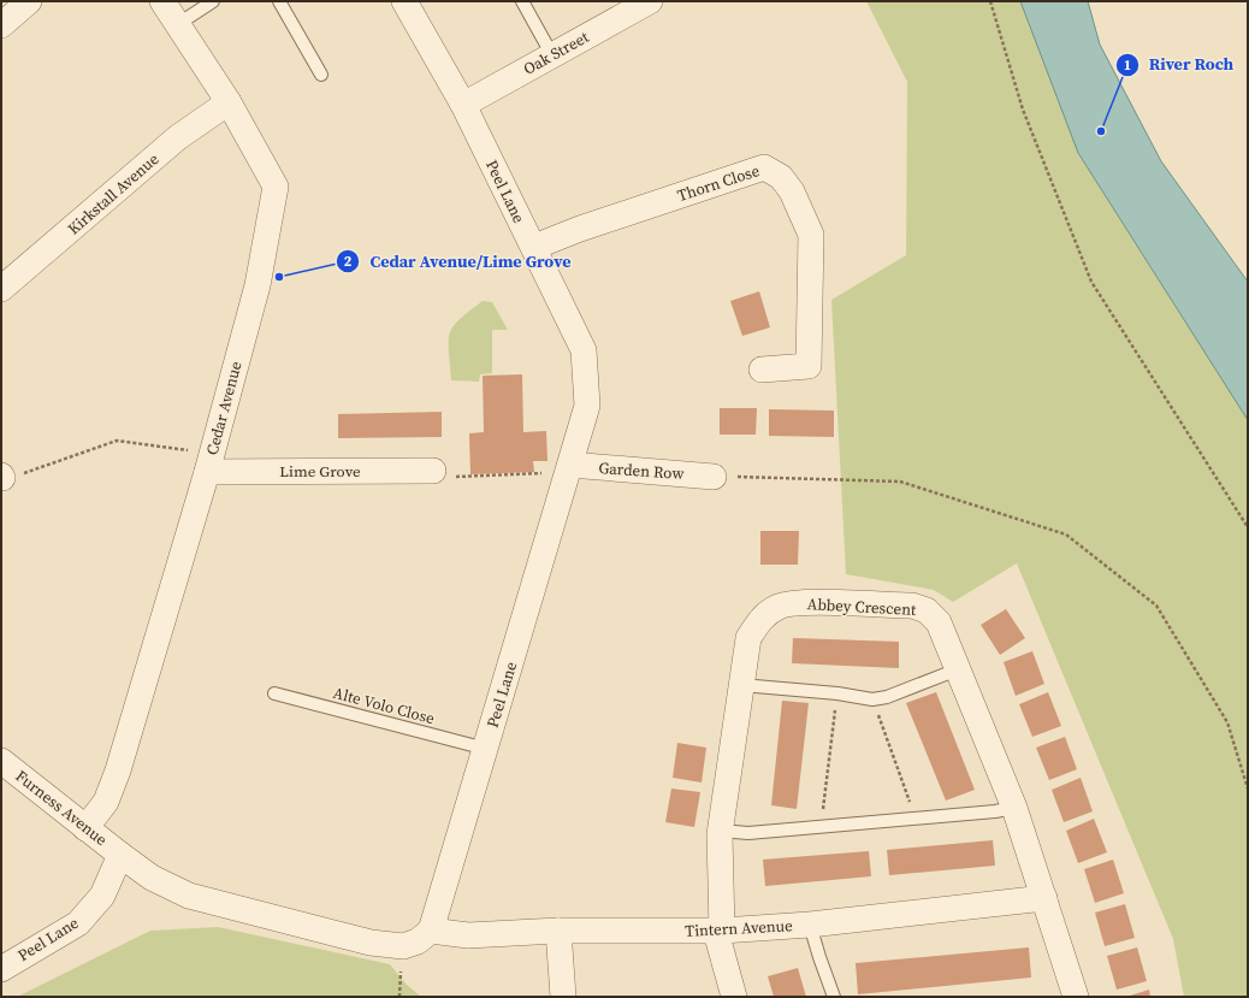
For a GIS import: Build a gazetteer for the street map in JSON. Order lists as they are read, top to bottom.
{
  "streets": {
    "street": [
      "Oak Street",
      "Thorn Close",
      "Peel Lane",
      "Kirkstall Avenue",
      "Cedar Avenue",
      "Lime Grove",
      "Garden Row",
      "Abbey Crescent",
      "Furness Avenue",
      "Tintern Avenue"
    ],
    "lane": ["Alte Volo Close"]
  },
  "crossings": [
    ["Oak Street", "Peel Lane"],
    ["Thorn Close", "Peel Lane"],
    ["Peel Lane", "Garden Row"],
    ["Peel Lane", "Alte Volo Close"],
    ["Peel Lane", "Furness Avenue"],
    ["Peel Lane", "Tintern Avenue"],
    ["Kirkstall Avenue", "Cedar Avenue"],
    ["Cedar Avenue", "Lime Grove"],
    ["Cedar Avenue", "Furness Avenue"],
    ["Abbey Crescent", "Tintern Avenue"]
  ],
  "places": ["River Roch", "Cedar Avenue/Lime Grove"]
}
